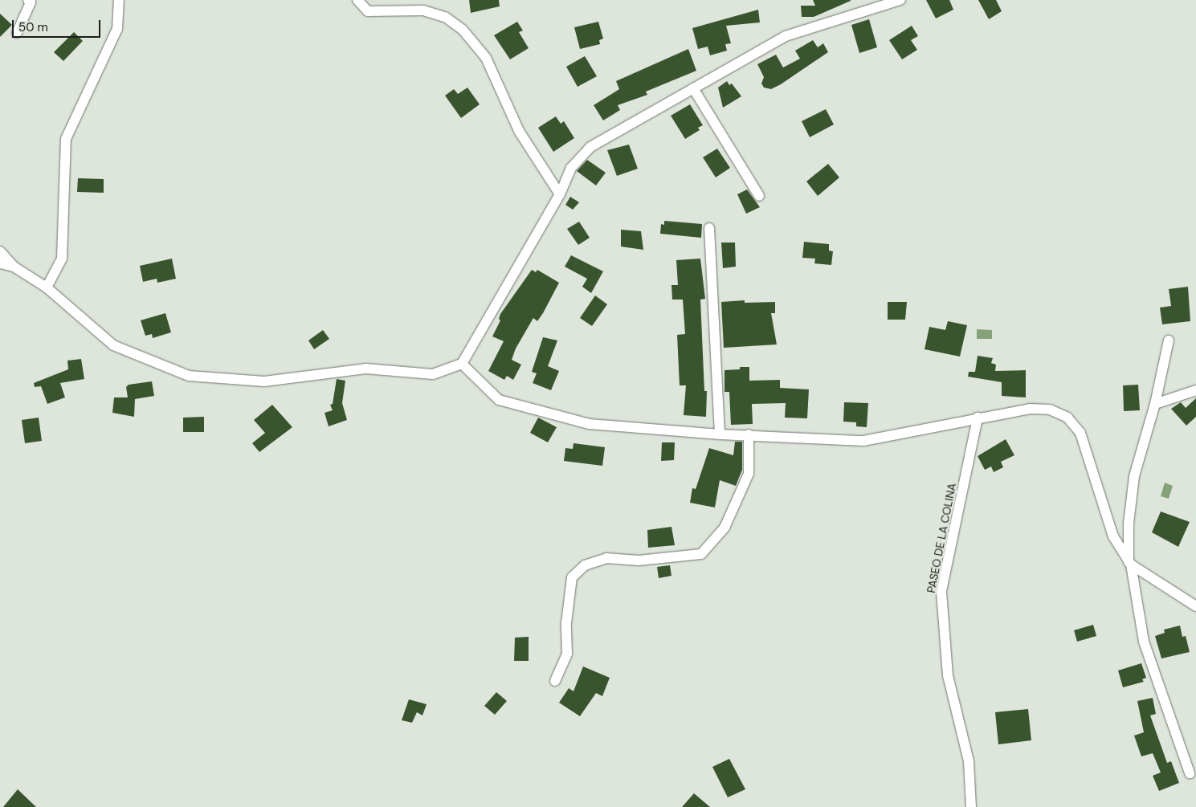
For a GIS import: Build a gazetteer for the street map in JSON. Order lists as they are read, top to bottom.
{
  "streets": {
    "street": ["PASEO DE LA COLINA"]
  },
  "scale_bar": "50 m"
}
